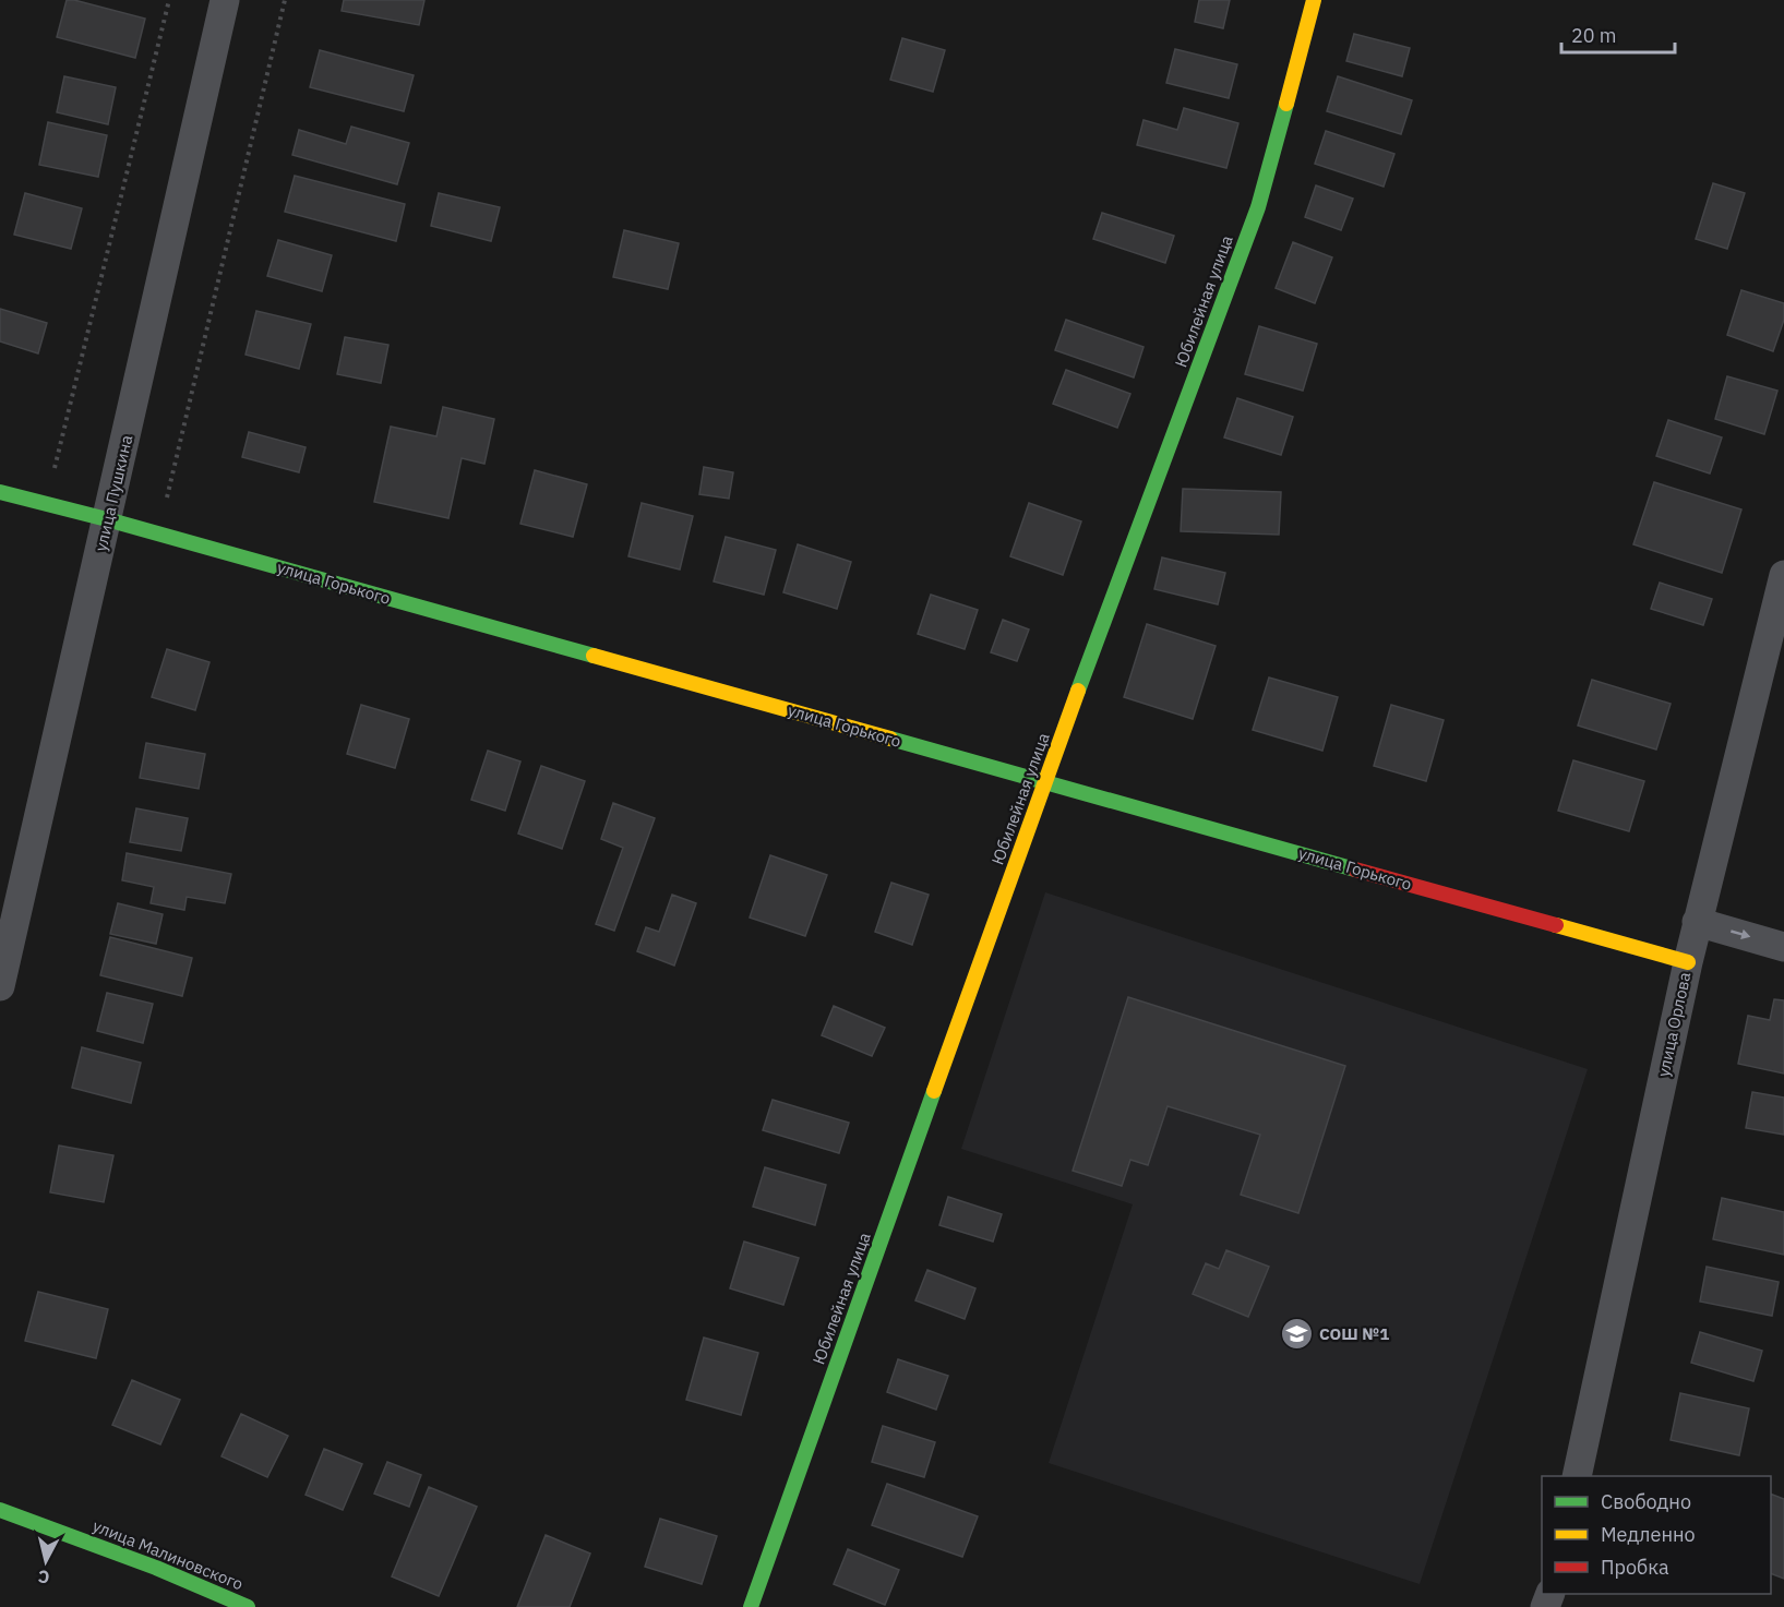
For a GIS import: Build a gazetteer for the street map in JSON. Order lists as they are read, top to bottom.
{
  "streets": {
    "street": [
      "Юбилейная улица",
      "улица Пушкина",
      "улица Горького",
      "улица Орлова",
      "улица Малиновского"
    ]
  },
  "crossings": [
    ["Юбилейная улица", "улица Горького"],
    ["улица Пушкина", "улица Горького"],
    ["улица Горького", "улица Орлова"]
  ],
  "places": {
    "school or university": ["СОШ №1"]
  },
  "legend": ["Свободно", "Медленно", "Пробка"],
  "scale_bar": "20 m",
  "north": "bottom"
}
